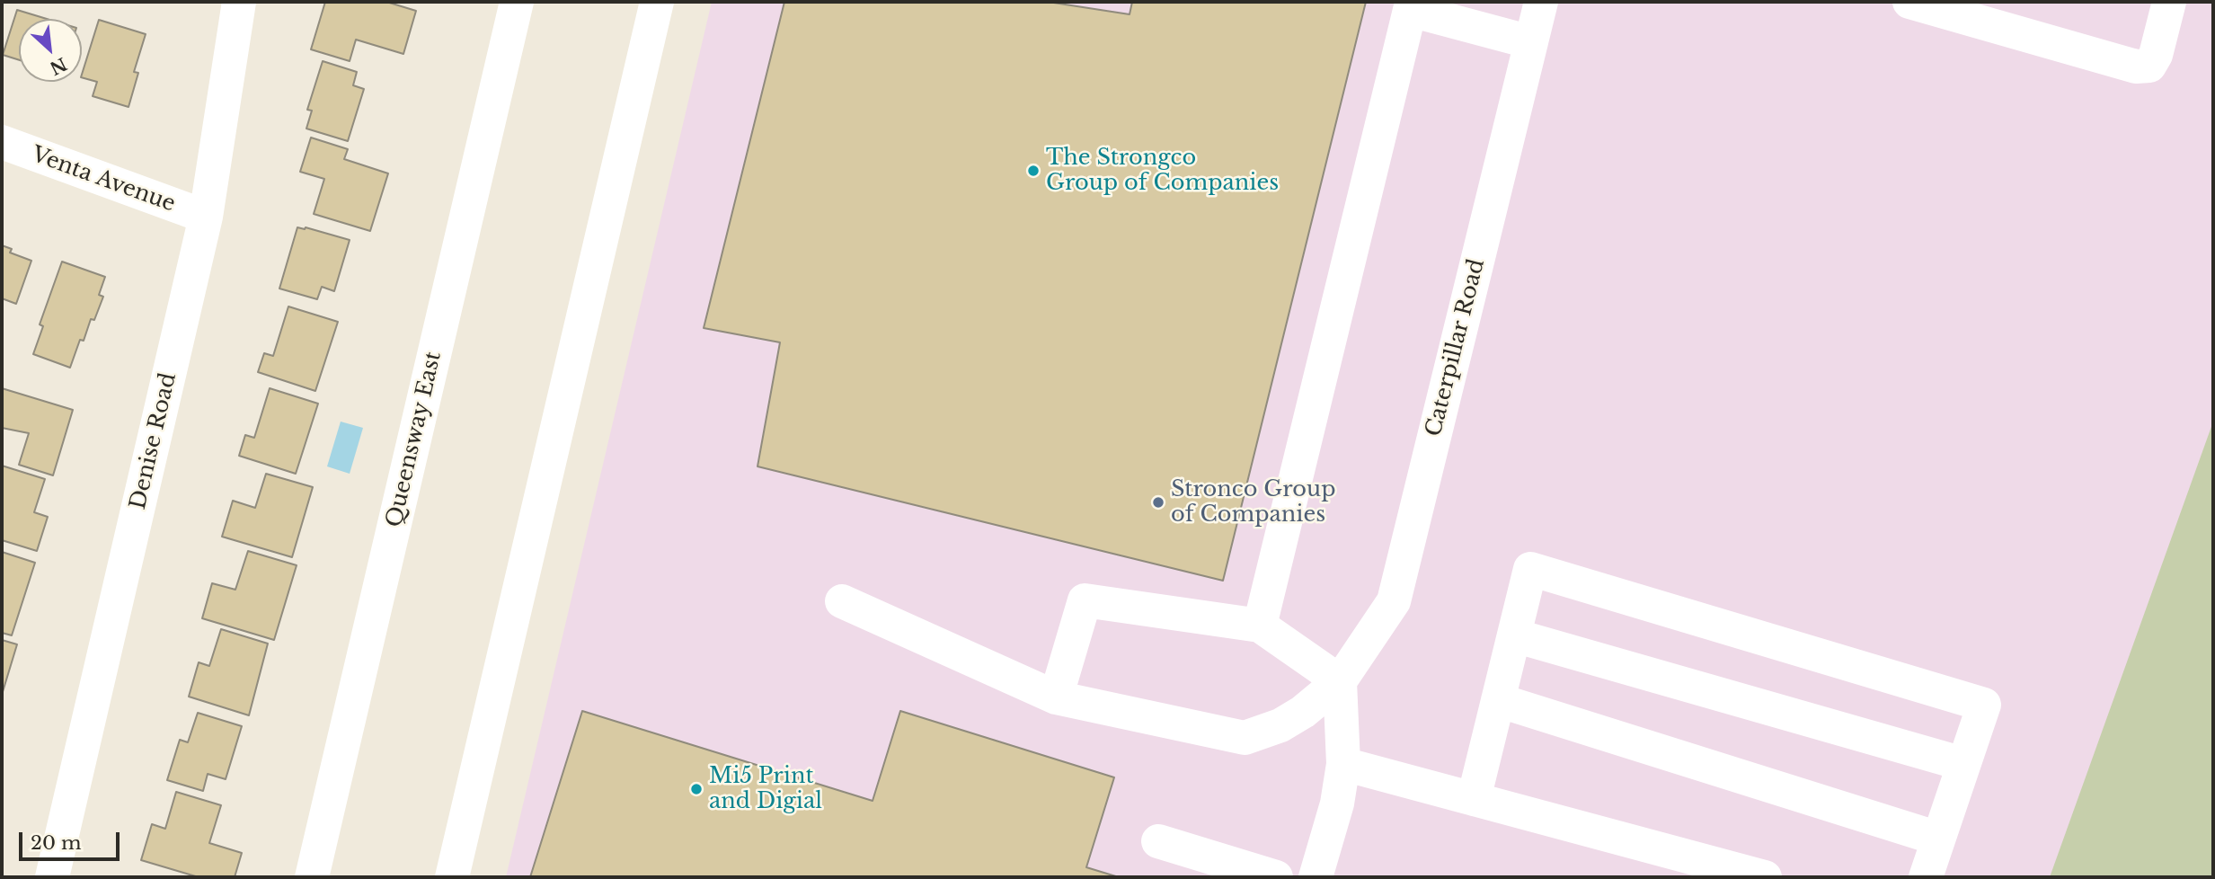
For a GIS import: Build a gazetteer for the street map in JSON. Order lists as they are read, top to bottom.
{
  "streets": {
    "street": [
      "Venta Avenue",
      "Caterpillar Road",
      "Queensway East",
      "Denise Road"
    ]
  },
  "crossings": [
    ["Venta Avenue", "Denise Road"]
  ],
  "places": ["The Strongco Group of Companies", "Stronco Group of Companies", "Mi5 Print and Digial"],
  "scale_bar": "20 m",
  "north": "bottom right"
}
